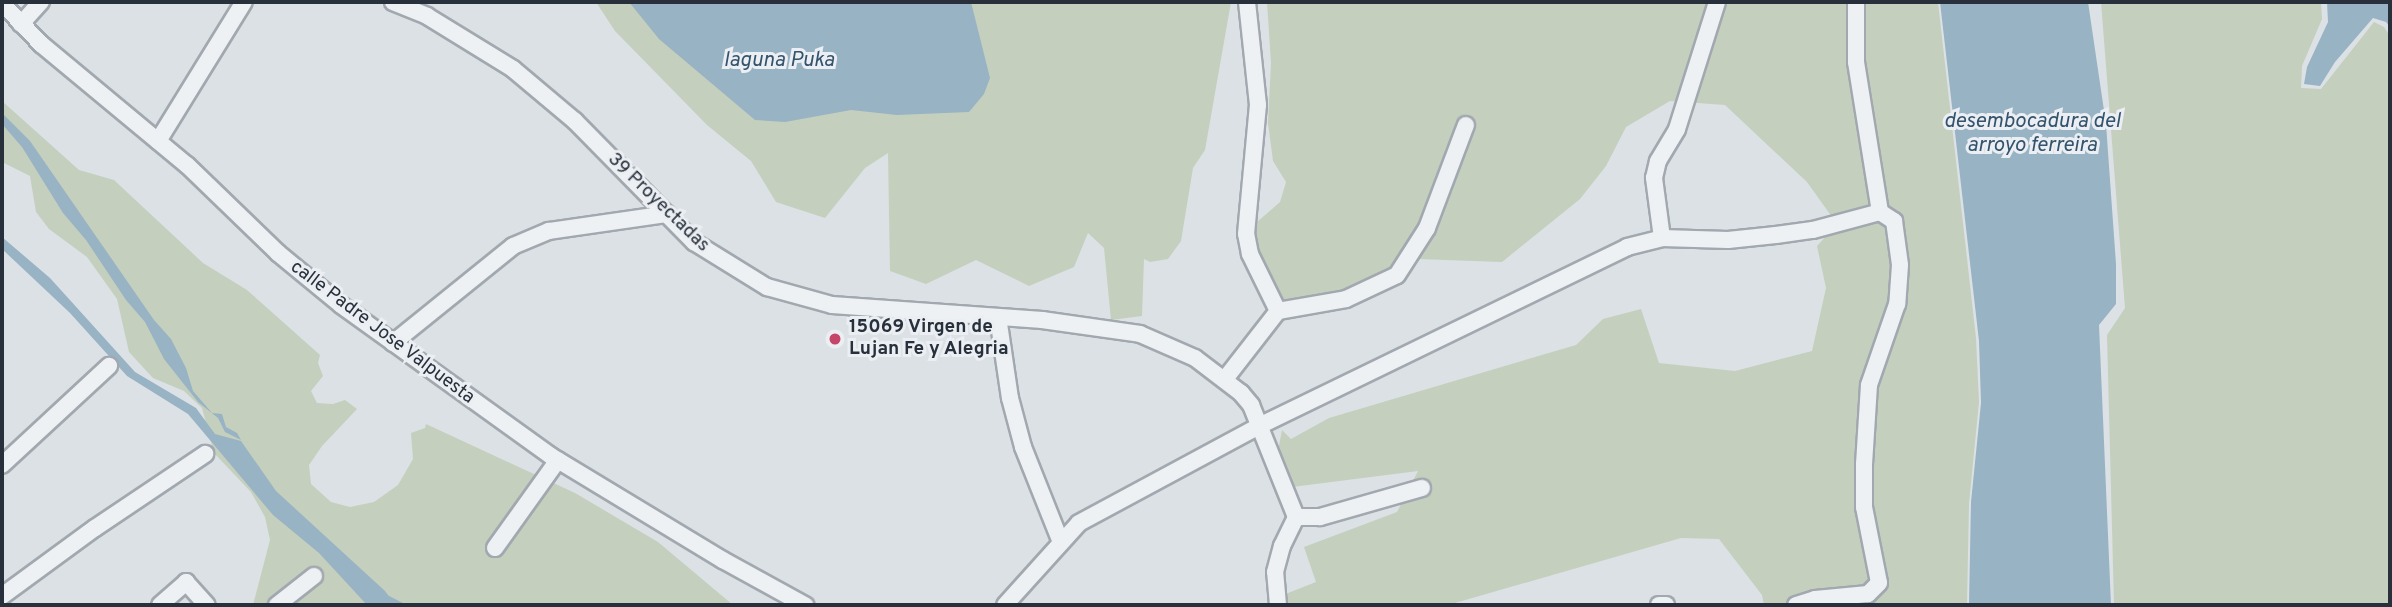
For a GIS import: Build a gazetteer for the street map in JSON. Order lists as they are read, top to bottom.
{
  "streets": {
    "street": ["39 Proyectadas", "calle Padre Jose Valpuesta"]
  },
  "water": ["laguna Puka", "desembocadura del arroyo ferreira"],
  "places": ["15069 Virgen de Lujan Fe y Alegria"]
}
